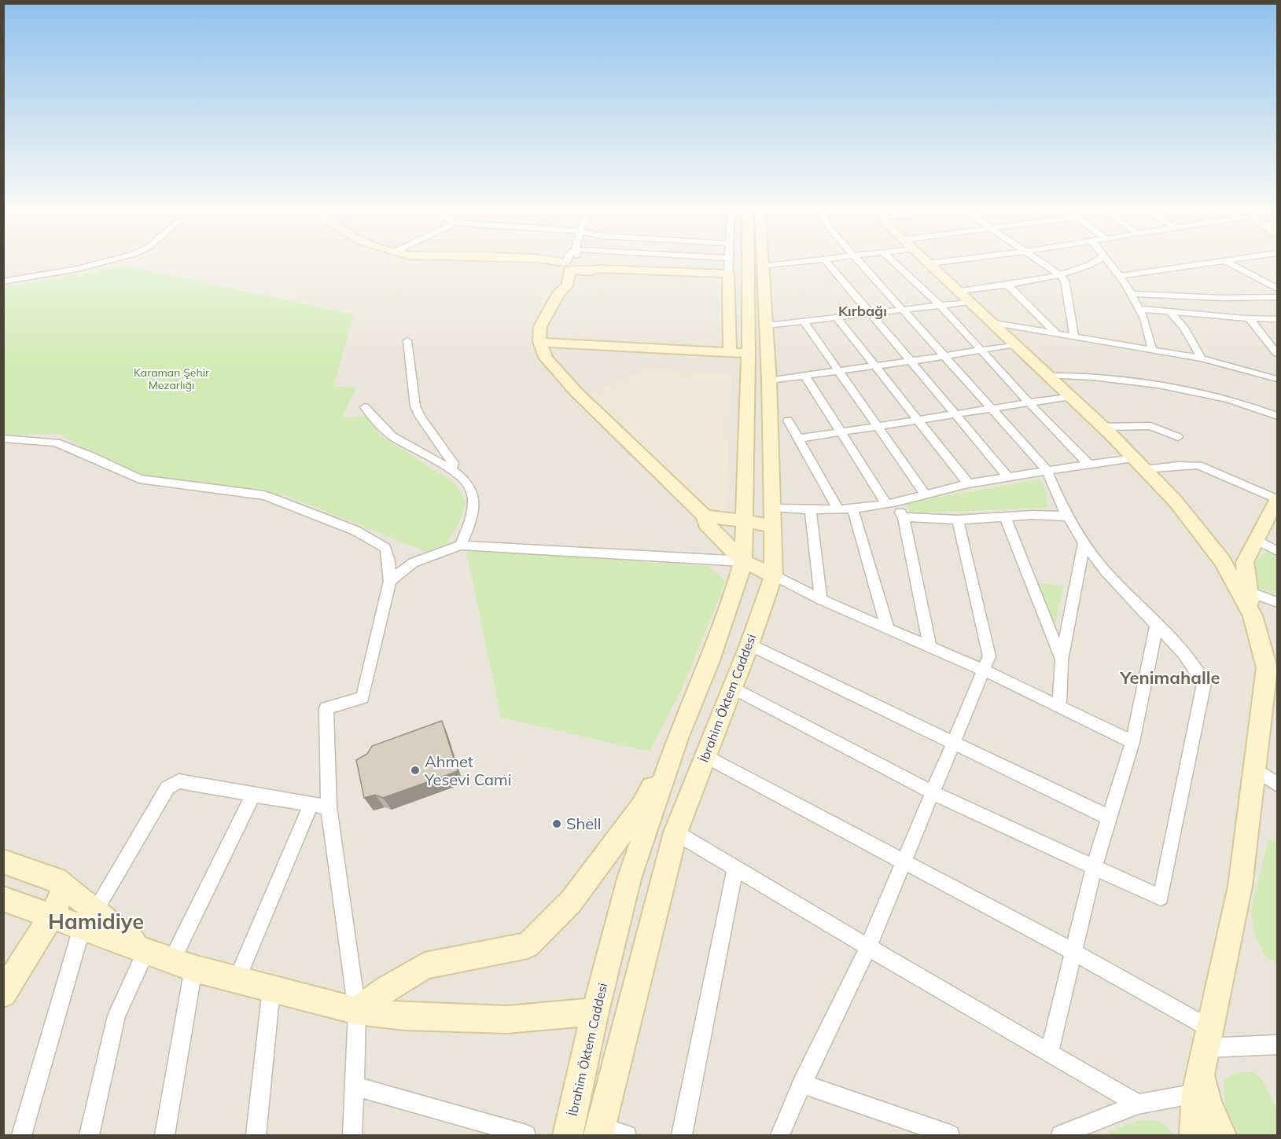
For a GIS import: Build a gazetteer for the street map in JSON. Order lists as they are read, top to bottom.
{
  "streets": {
    "main road": ["İbrahim Öktem Caddesi"]
  },
  "districts": ["Kırbağı", "Yenimahalle", "Hamidiye"],
  "parks": ["Karaman Şehir Mezarlığı"],
  "places": ["Ahmet Yesevi Cami", "Shell"]
}
